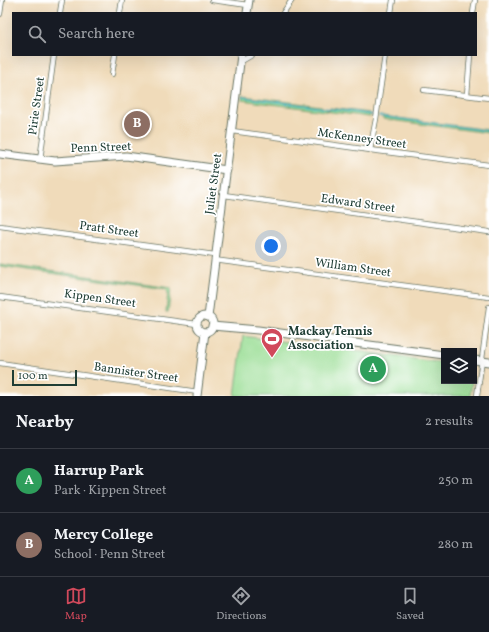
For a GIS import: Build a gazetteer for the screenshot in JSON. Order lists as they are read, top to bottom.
{
  "streets": {
    "street": [
      "Pirie Street",
      "McKenney Street",
      "Penn Street",
      "Juliet Street",
      "Edward Street",
      "Pratt Street",
      "William Street",
      "Kippen Street",
      "Bannister Street"
    ]
  },
  "crossings": [
    ["Pirie Street", "Penn Street"],
    ["McKenney Street", "Juliet Street"],
    ["Penn Street", "Juliet Street"],
    ["Juliet Street", "Edward Street"],
    ["Juliet Street", "Pratt Street"],
    ["Juliet Street", "William Street"],
    ["Juliet Street", "Kippen Street"],
    ["Pratt Street", "William Street"]
  ],
  "places": {
    "sports": ["Mackay Tennis Association"]
  },
  "scale_bar": "100 m",
  "page": {
    "search": "Search here",
    "pins": ["B", "A"],
    "scale": "100 m",
    "heading": ["Nearby", "2 results"],
    "list": [
      {
        "mark": "A",
        "name": "Harrup Park",
        "note": "Park · Kippen Street",
        "value": "250 m"
      },
      {
        "mark": "B",
        "name": "Mercy College",
        "note": "School · Penn Street",
        "value": "280 m"
      }
    ],
    "nav": ["Map", "Directions", "Saved"]
  }
}
